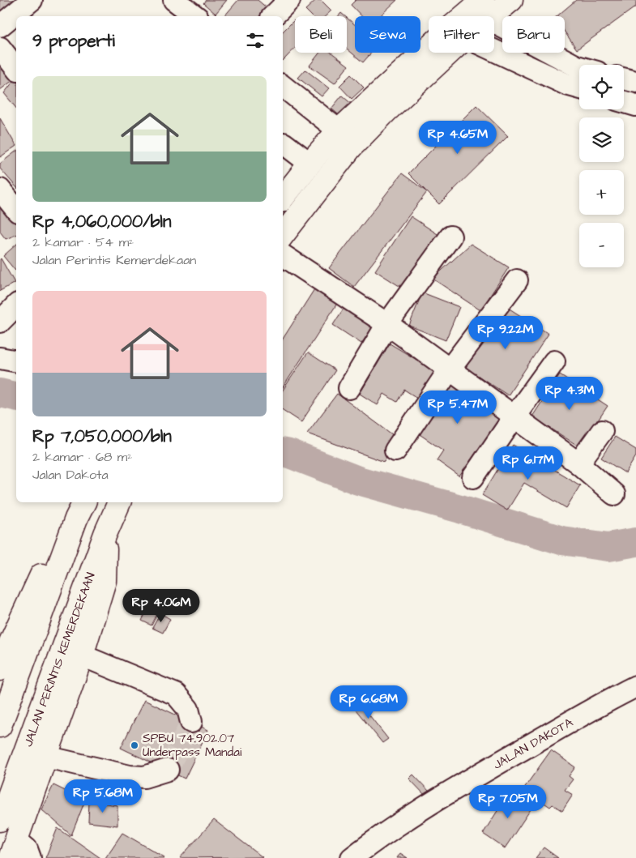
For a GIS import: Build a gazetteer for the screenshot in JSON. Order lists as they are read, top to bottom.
{
  "streets": {
    "highway": ["JALAN PERINTIS KEMERDEKAAN"],
    "street": ["JALAN DAKOTA"]
  },
  "places": ["SPBU 74.902.07 Underpass Mandai"],
  "page": {
    "chip": [
      "Beli",
      "Sewa",
      "Filter",
      "Baru"
    ],
    "heading": "9 properti",
    "map_buttons": ["+", "−"],
    "list": [
      {
        "name": "Rp 4,060,000/bln",
        "note": "2 kamar · 54 m² · Jalan Perintis Kemerdekaan"
      },
      {
        "name": "Rp 7,050,000/bln",
        "note": "2 kamar · 68 m² · Jalan Dakota"
      }
    ],
    "price": [
      "Rp 4.65M",
      "Rp 9.22M",
      "Rp 4.3M",
      "Rp 5.47M",
      "Rp 6.17M",
      "Rp 4.06M",
      "Rp 6.68M",
      "Rp 5.68M",
      "Rp 7.05M"
    ]
  }
}
